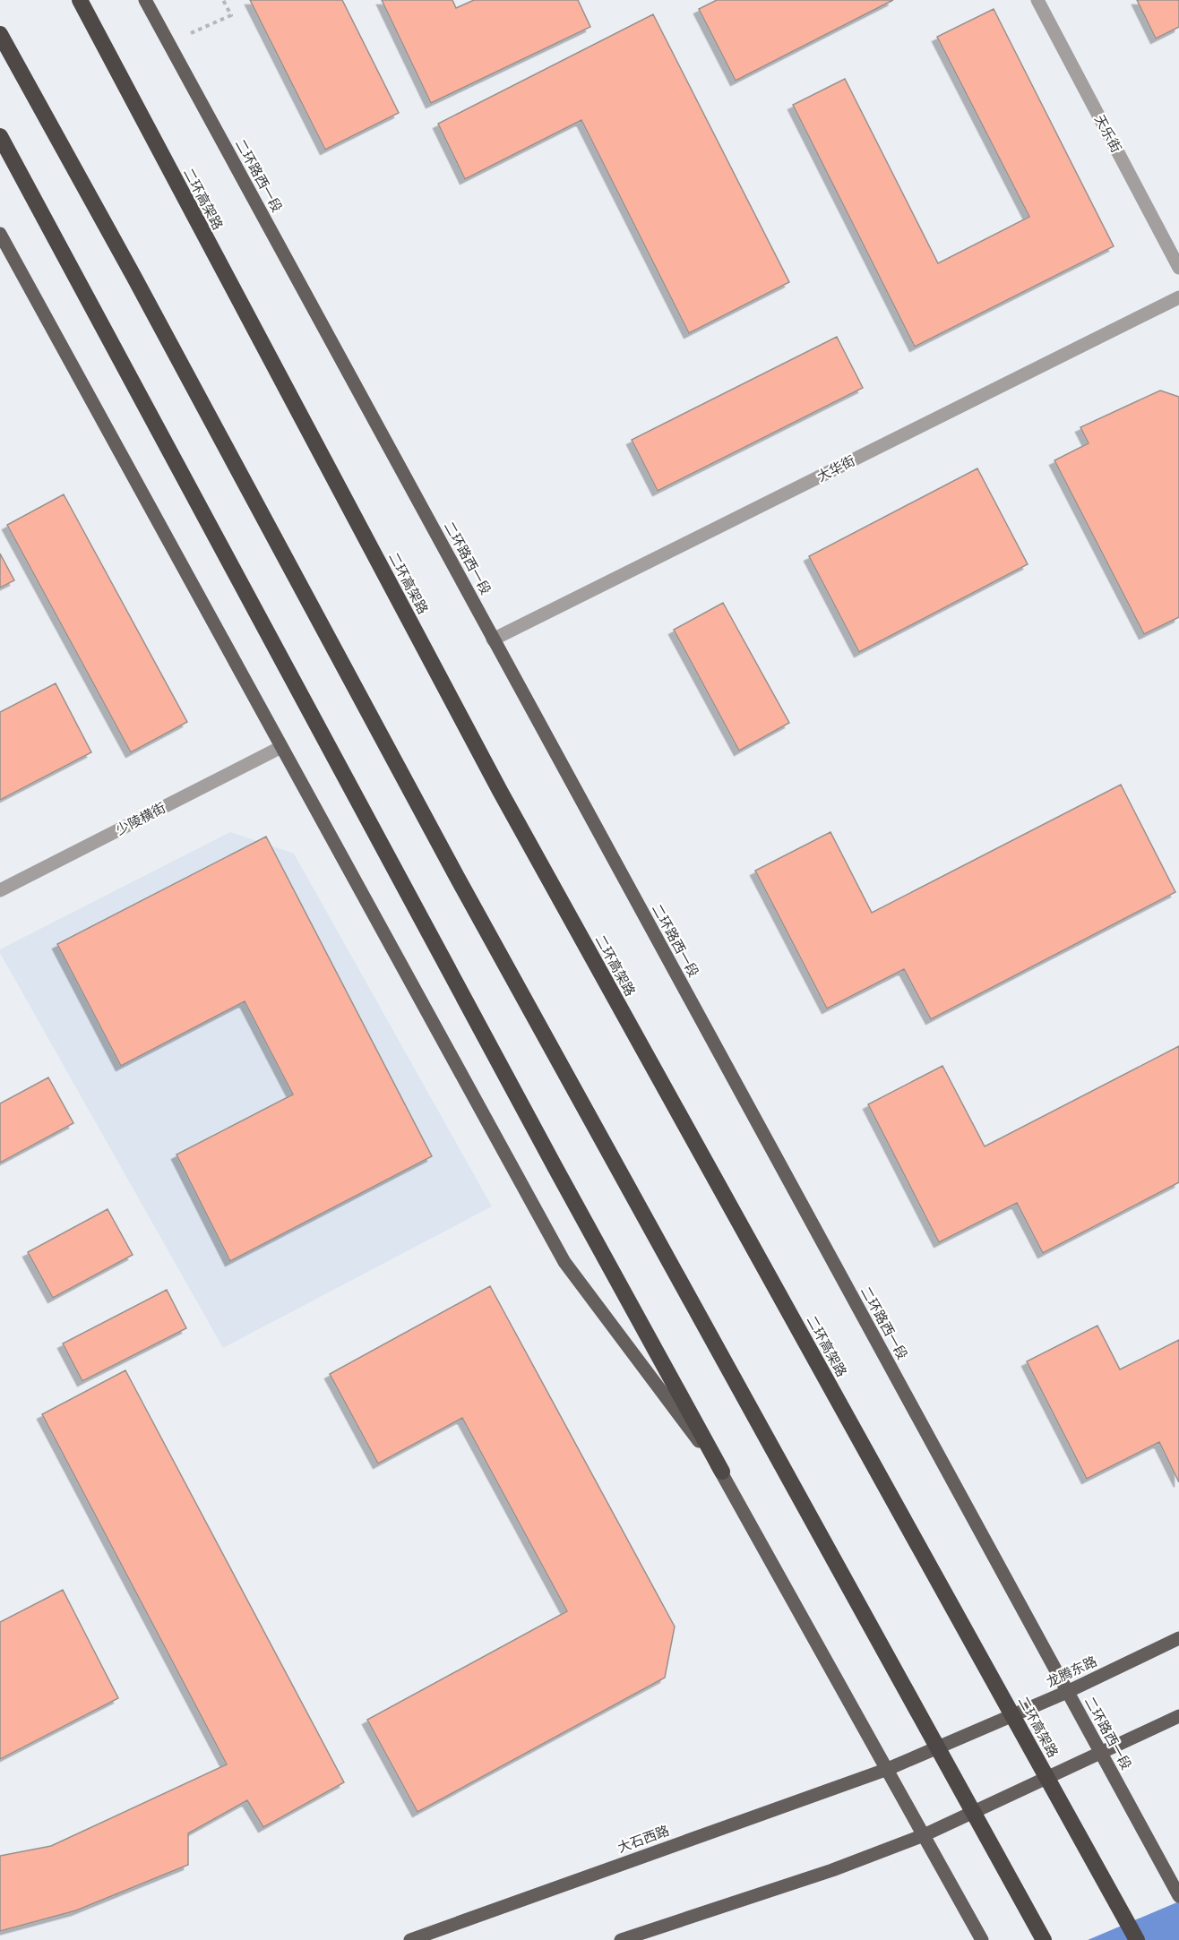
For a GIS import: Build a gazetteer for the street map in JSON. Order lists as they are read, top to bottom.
{
  "streets": {
    "highway": ["二环高架路"],
    "main road": ["二环路西一段", "龙腾东路", "大石西路"],
    "street": ["天乐街", "大华街", "少陵横街"]
  },
  "crossings": [
    ["二环路西一段", "大华街"],
    ["二环路西一段", "龙腾东路"],
    ["龙腾东路", "大石西路"]
  ]
}
